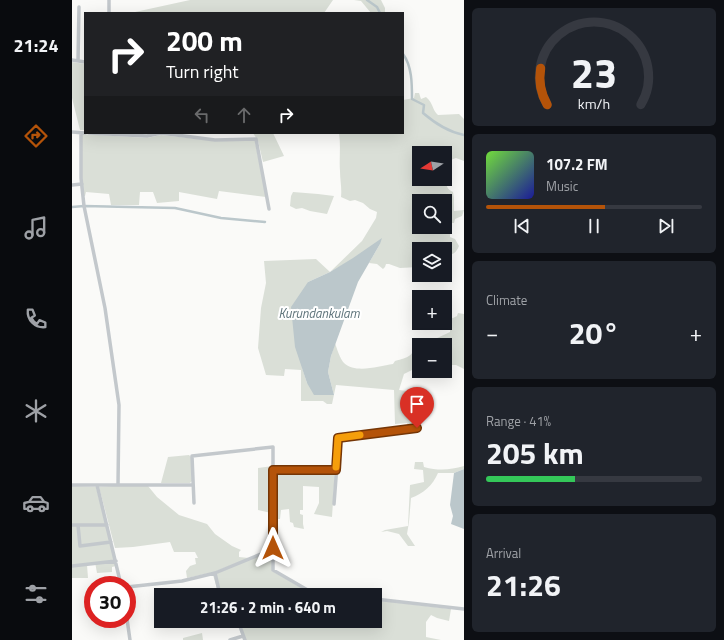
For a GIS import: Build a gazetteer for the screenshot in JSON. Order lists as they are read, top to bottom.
{
  "water": ["Kurundankulam"],
  "north": "left",
  "page": {
    "tabs": "21:24",
    "turn": ["200 m", "Turn right"],
    "map_buttons": ["+", "−"],
    "song": ["107.2 FM", "Music"],
    "tile": [
      "Climate",
      ["Range · 41%", "205 km"],
      ["Arrival", "21:26"]
    ],
    "heat": ["−", "20°", "+"],
    "limit": "30",
    "trip": "21:26 · 2 min · 640 m",
    "gauge": ["23", "km/h"]
  }
}
